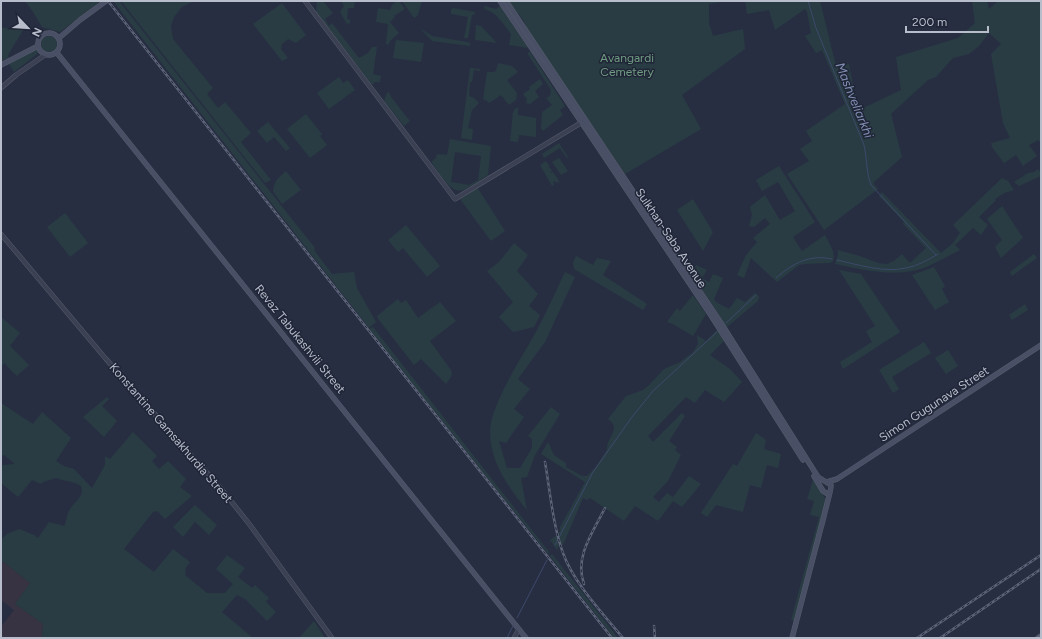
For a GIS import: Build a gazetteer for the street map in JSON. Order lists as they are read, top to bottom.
{
  "streets": {
    "main road": ["Sulkhan-Saba Avenue", "Revaz Tabukashvili Street", "Simon Gugunava Street"],
    "street": ["Konstantine Gamsakhurdia Street"]
  },
  "crossings": [
    ["Sulkhan-Saba Avenue", "Simon Gugunava Street"]
  ],
  "water": ["Mashveliarkhi"],
  "parks": ["Avangardi Cemetery"],
  "scale_bar": "200 m",
  "north": "bottom right"
}
